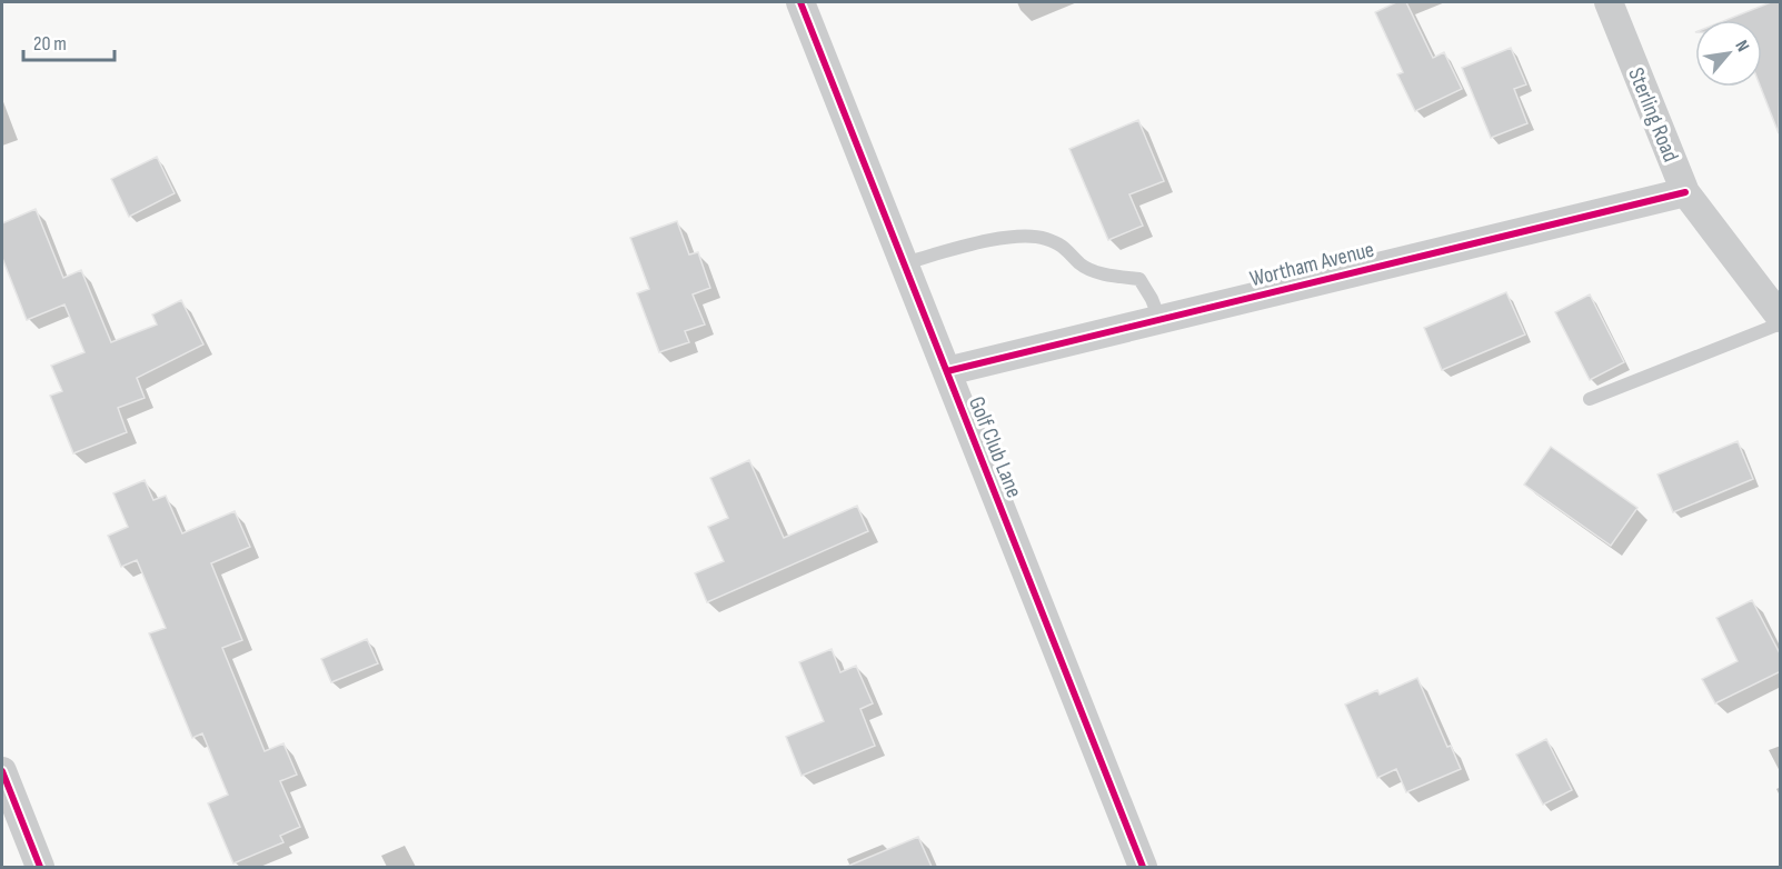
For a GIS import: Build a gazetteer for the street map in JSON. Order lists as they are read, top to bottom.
{
  "streets": {
    "street": ["Sterling Road", "Wortham Avenue", "Golf Club Lane"]
  },
  "crossings": [
    ["Sterling Road", "Wortham Avenue"],
    ["Wortham Avenue", "Golf Club Lane"]
  ],
  "scale_bar": "20 m",
  "north": "top right"
}
